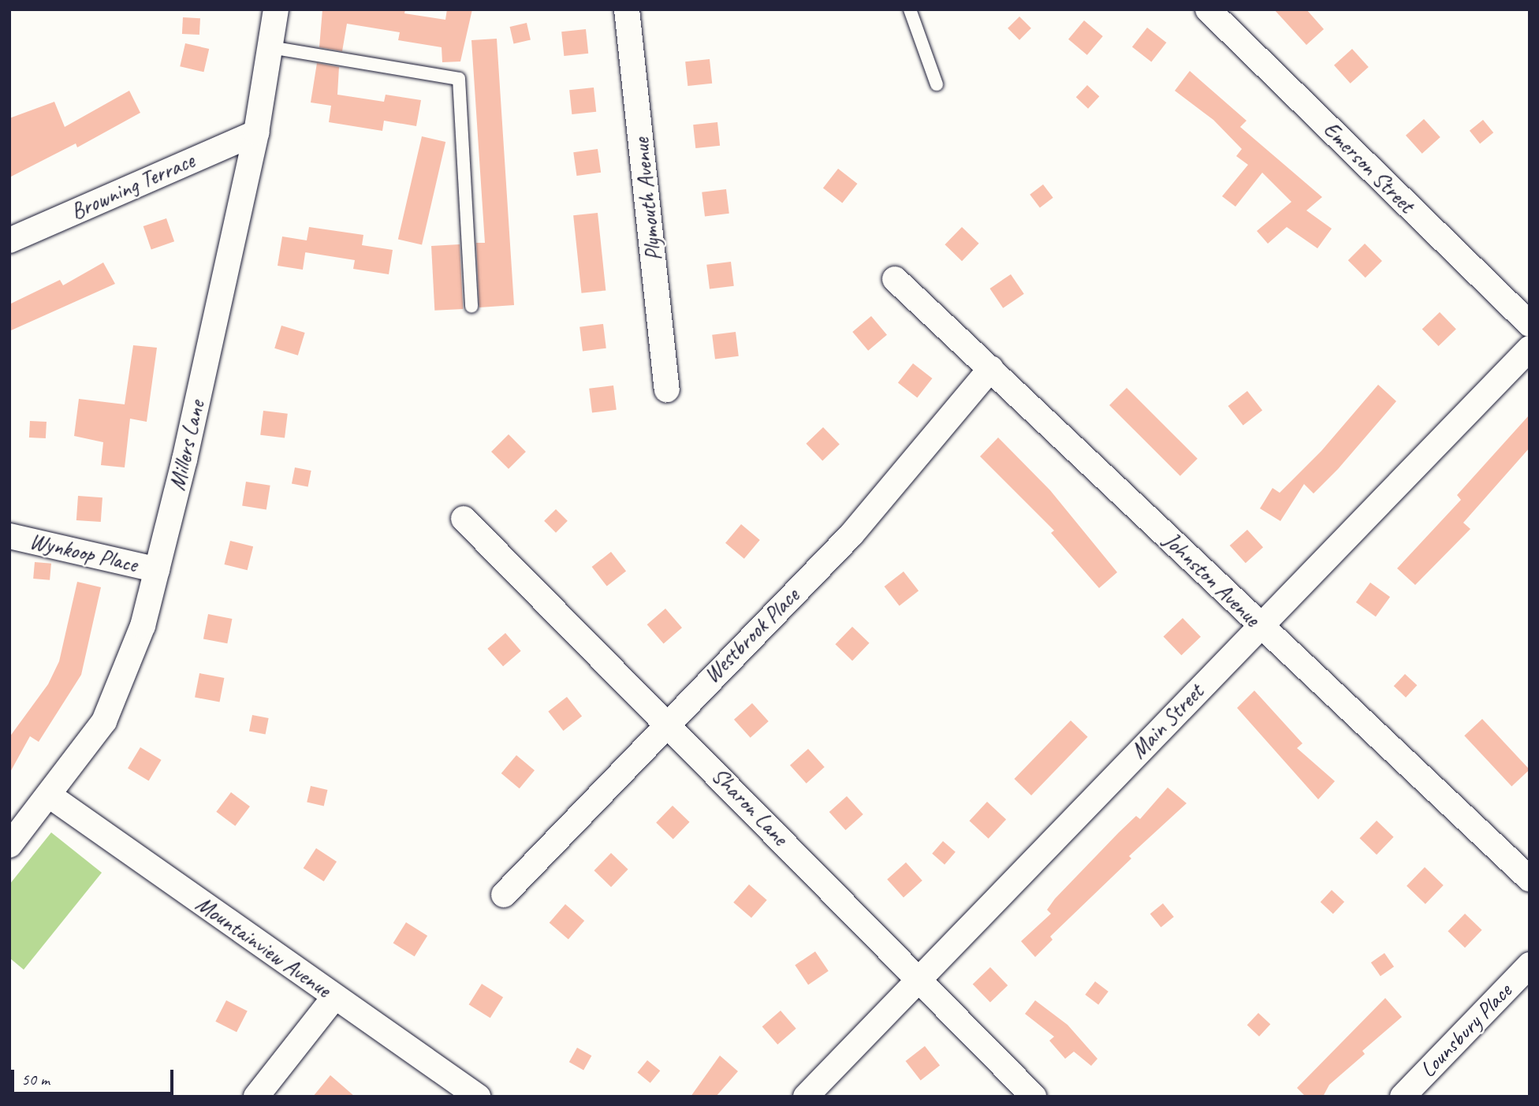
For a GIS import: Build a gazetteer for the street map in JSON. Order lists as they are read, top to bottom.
{
  "streets": {
    "street": [
      "Emerson Street",
      "Browning Terrace",
      "Plymouth Avenue",
      "Millers Lane",
      "Wynkoop Place",
      "Johnston Avenue",
      "Westbrook Place",
      "Main Street",
      "Sharon Lane",
      "Mountainview Avenue",
      "Lounsbury Place"
    ]
  },
  "crossings": [
    ["Browning Terrace", "Millers Lane"],
    ["Millers Lane", "Wynkoop Place"],
    ["Millers Lane", "Mountainview Avenue"],
    ["Johnston Avenue", "Westbrook Place"],
    ["Johnston Avenue", "Main Street"],
    ["Westbrook Place", "Sharon Lane"],
    ["Main Street", "Sharon Lane"]
  ],
  "scale_bar": "50 m"
}
